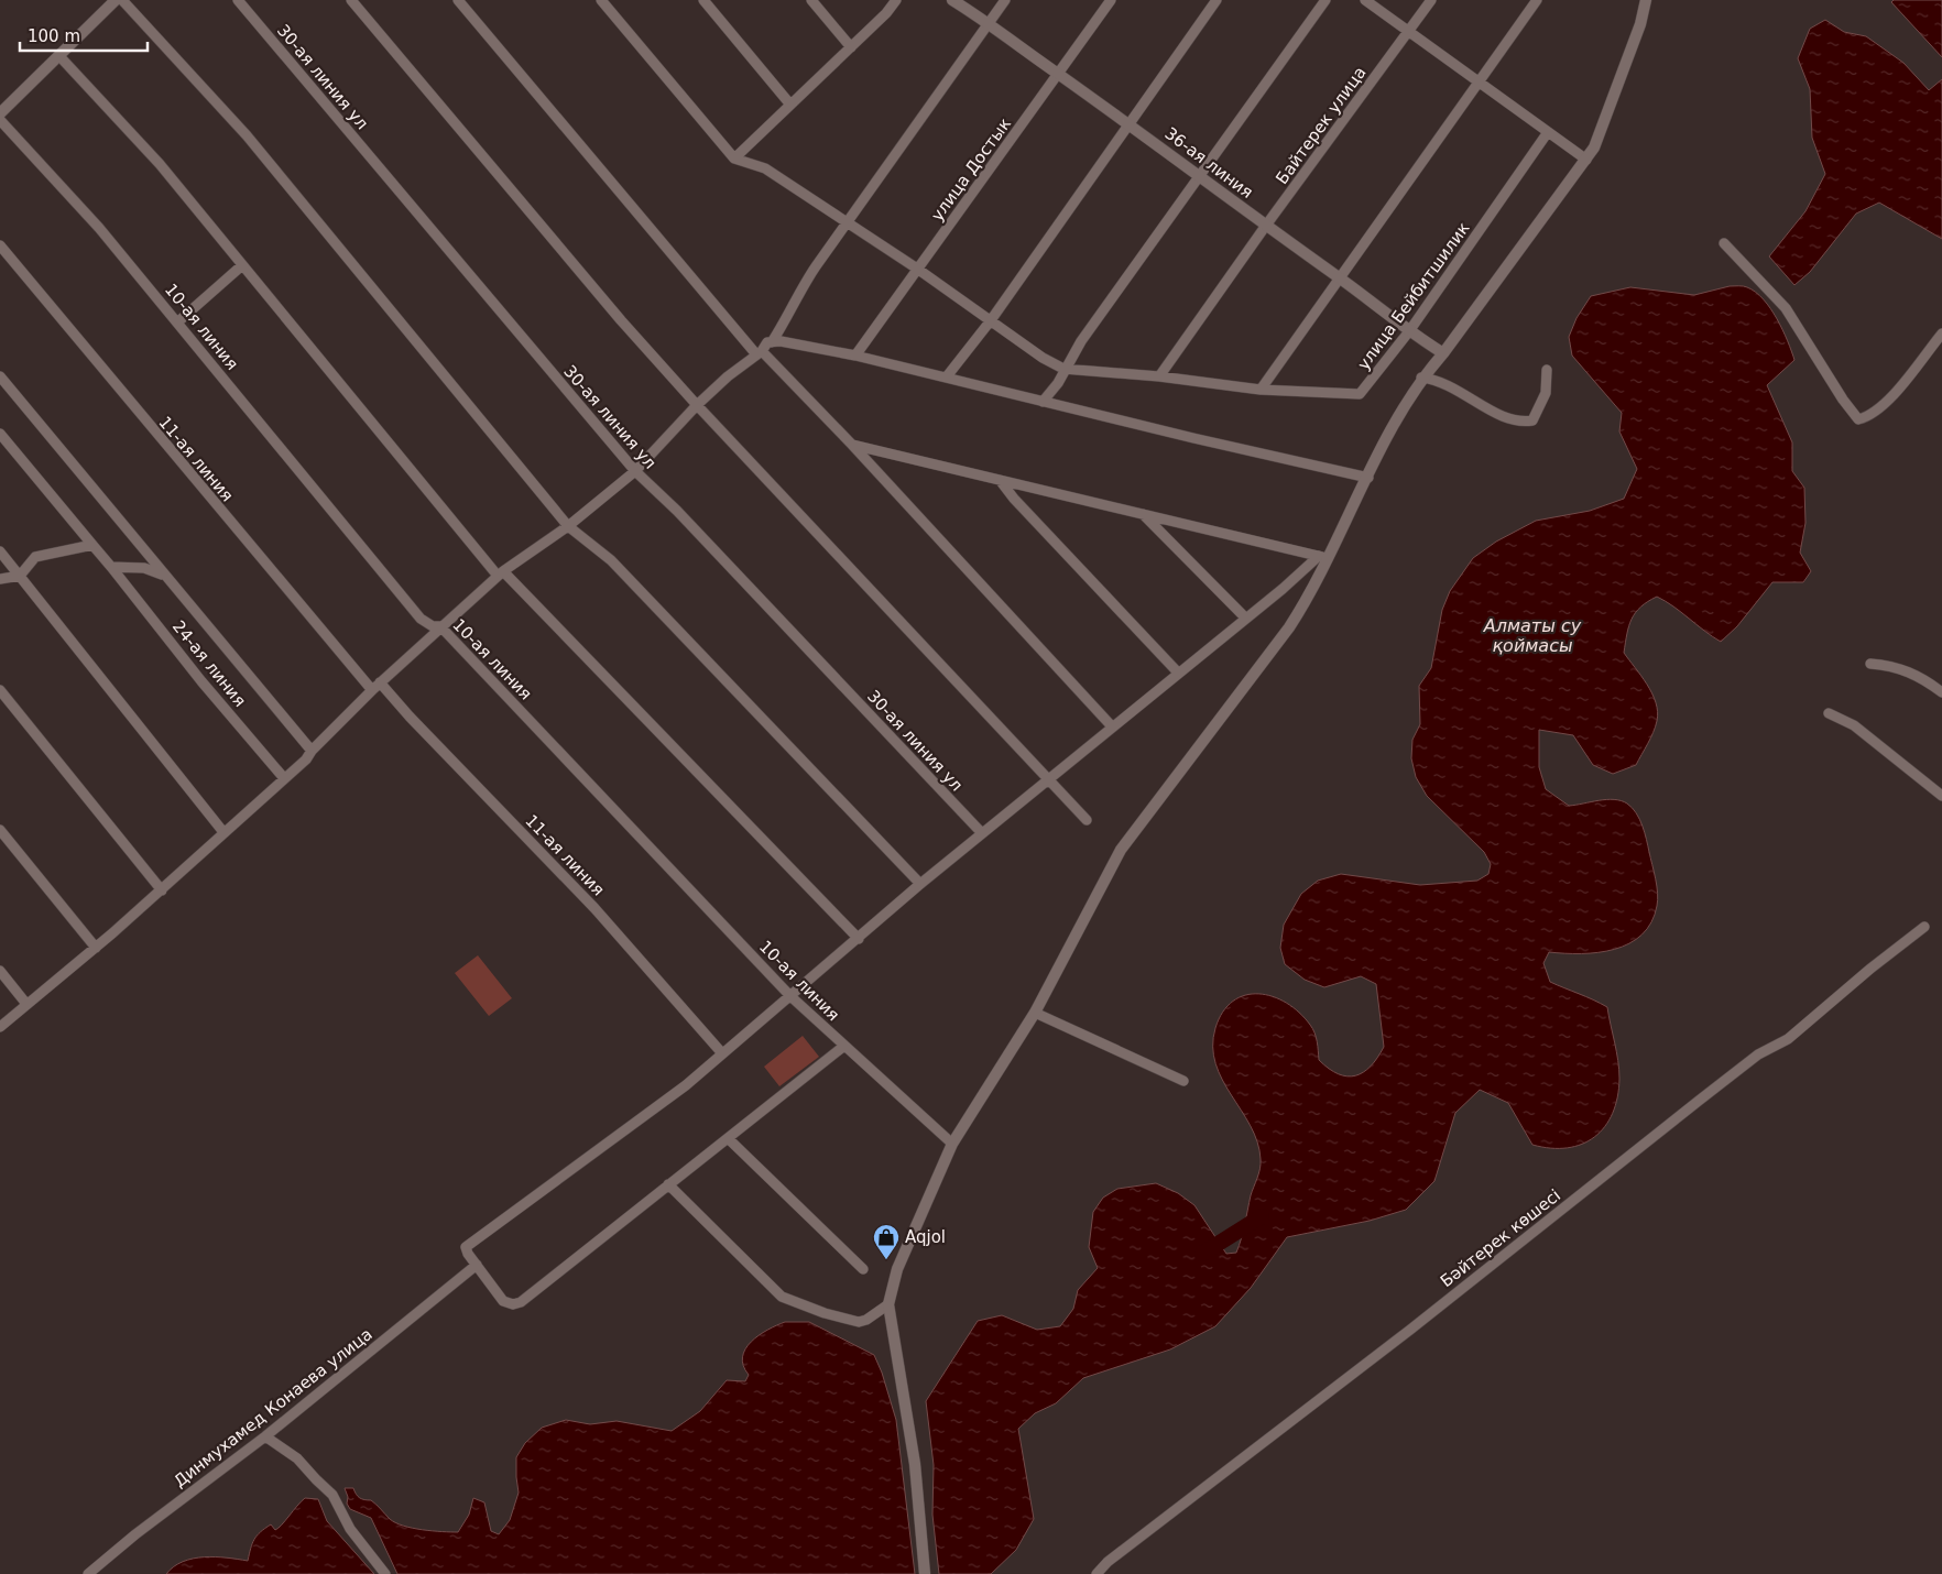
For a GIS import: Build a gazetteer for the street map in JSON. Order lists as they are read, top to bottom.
{
  "streets": {
    "street": [
      "30-ая линия ул",
      "Байтерек улица",
      "36-ая линия",
      "улица Достык",
      "улица Бейбитшилик",
      "10-ая линия",
      "11-ая линия",
      "24-ая линия",
      "Бәйтерек көшесі",
      "Динмухамед Конаева улица"
    ]
  },
  "crossings": [
    ["Байтерек улица", "36-ая линия"],
    ["36-ая линия", "улица Достык"],
    ["36-ая линия", "улица Бейбитшилик"]
  ],
  "water": ["Алматы су қоймасы"],
  "places": {
    "shop": ["Aqjol"]
  },
  "scale_bar": "100 m"
}
